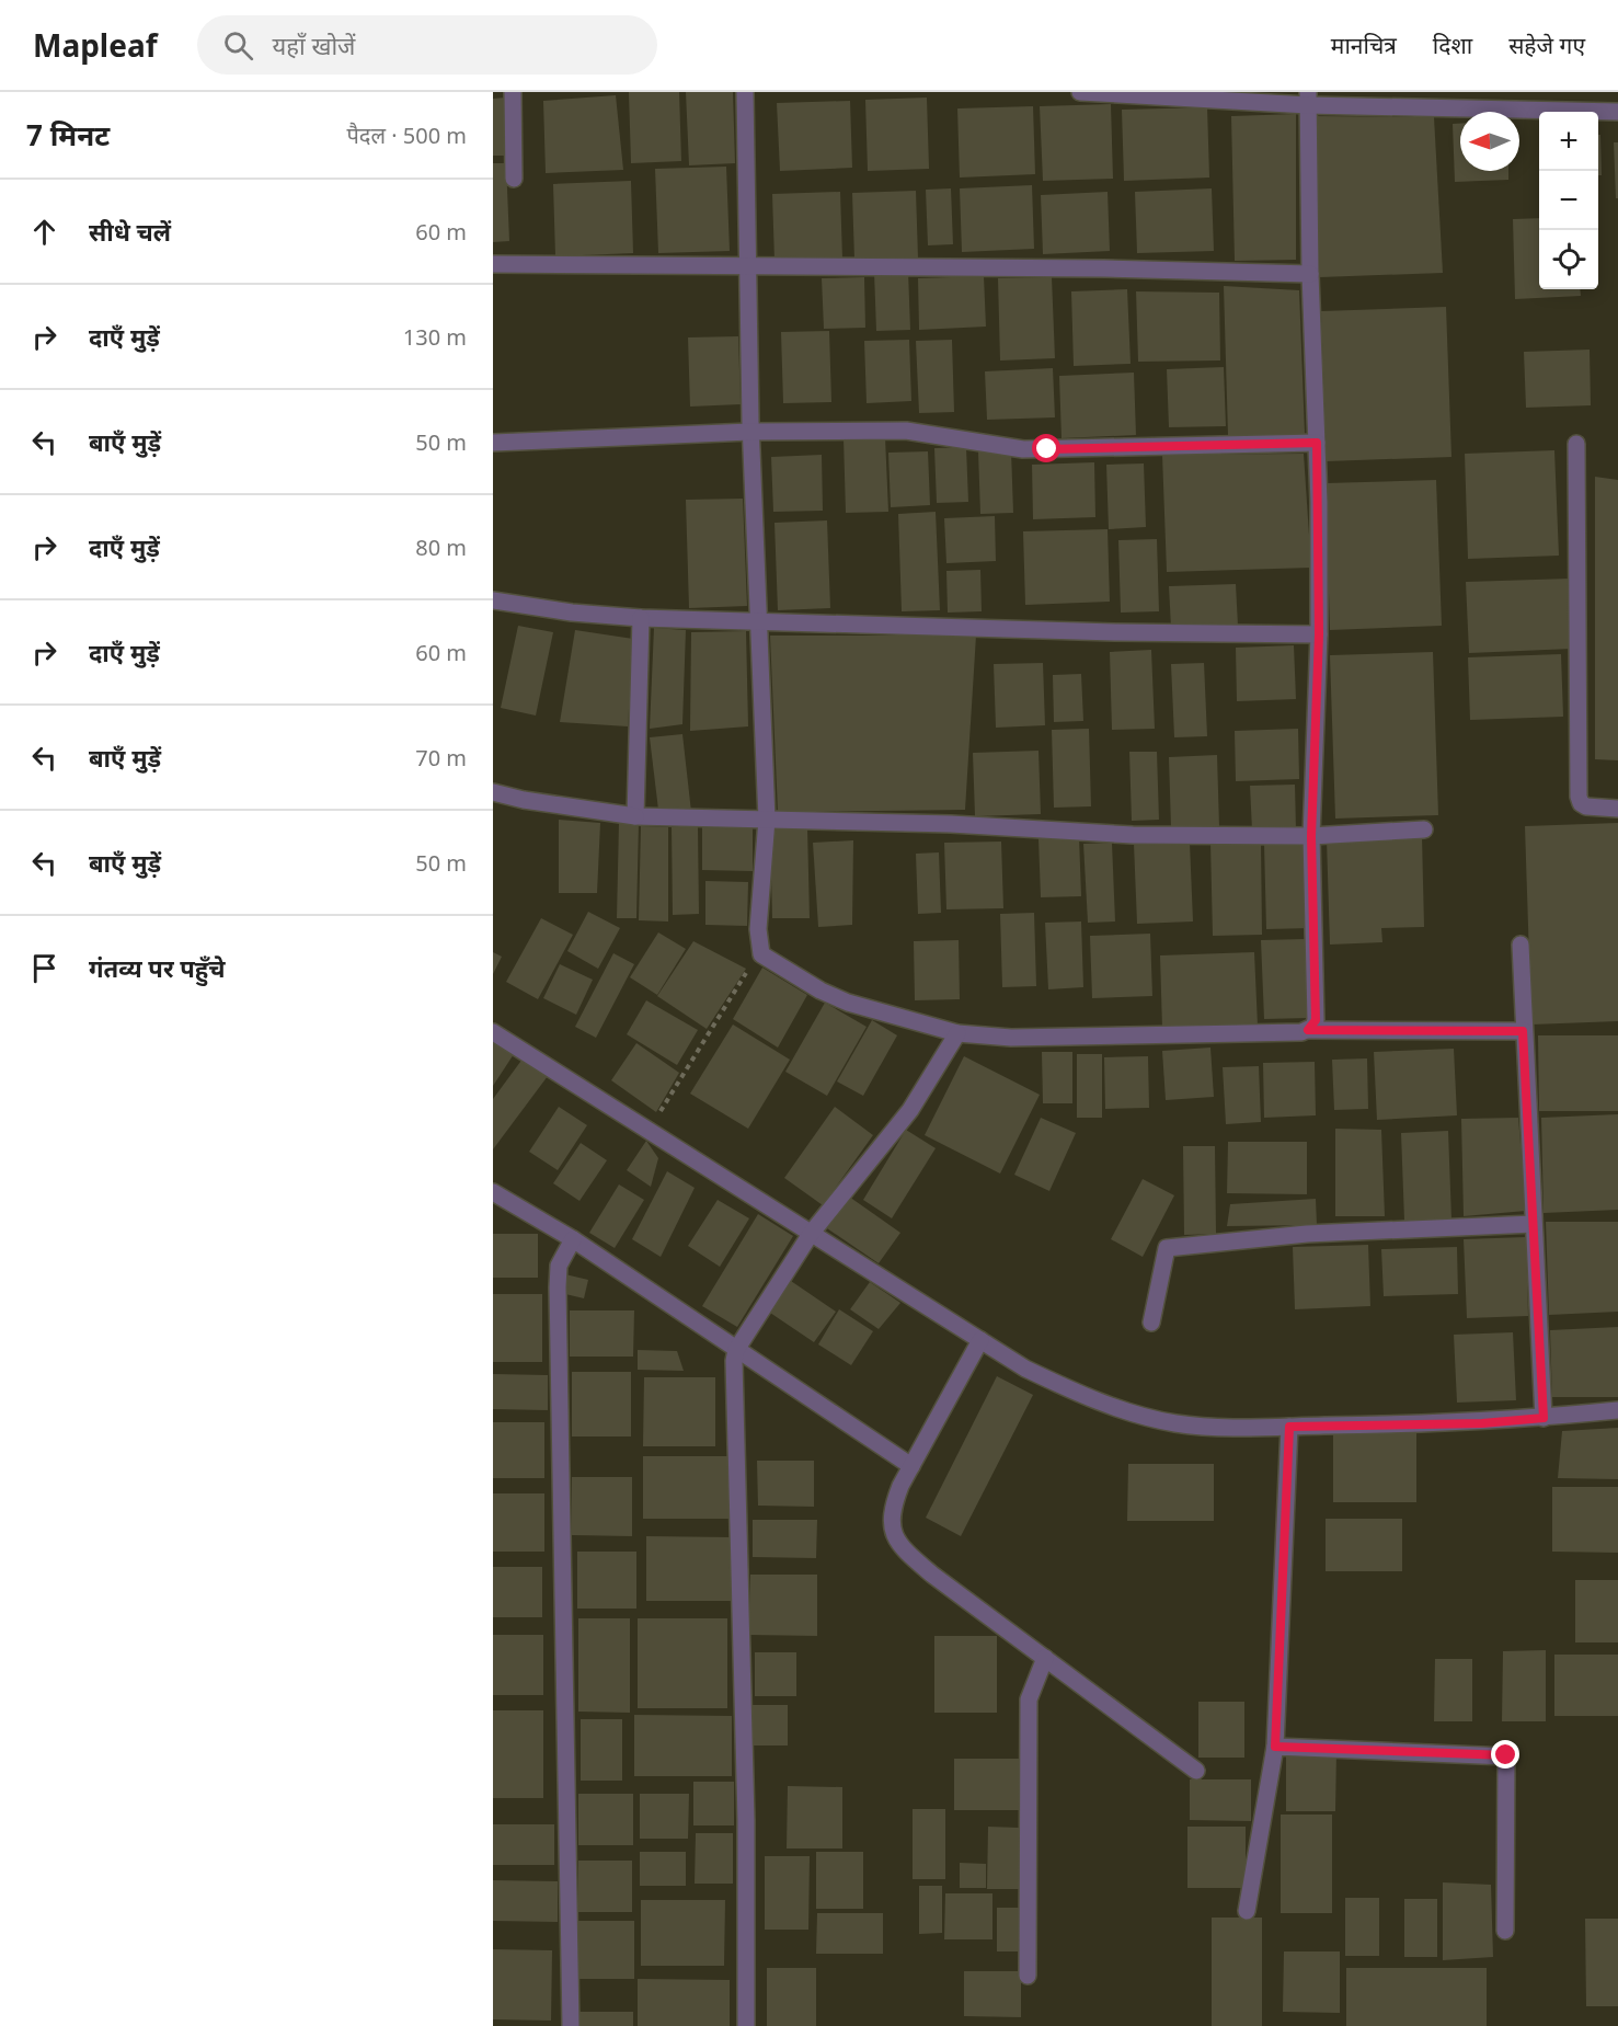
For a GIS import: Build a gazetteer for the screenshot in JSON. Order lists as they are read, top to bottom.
{
  "north": "left",
  "page": {
    "header": "Mapleaf",
    "search": "यहाँ खोजें",
    "nav": ["मानचित्र", "दिशा", "सहेजे गए"],
    "heading": ["7 मिनट", "पैदल · 500 m"],
    "map_buttons": ["+", "−"],
    "list": [
      ["सीधे चलें", "60 m"],
      ["दाएँ मुड़ें", "130 m"],
      ["बाएँ मुड़ें", "50 m"],
      ["दाएँ मुड़ें", "80 m"],
      ["दाएँ मुड़ें", "60 m"],
      ["बाएँ मुड़ें", "70 m"],
      ["बाएँ मुड़ें", "50 m"],
      "गंतव्य पर पहुँचे"
    ]
  }
}
